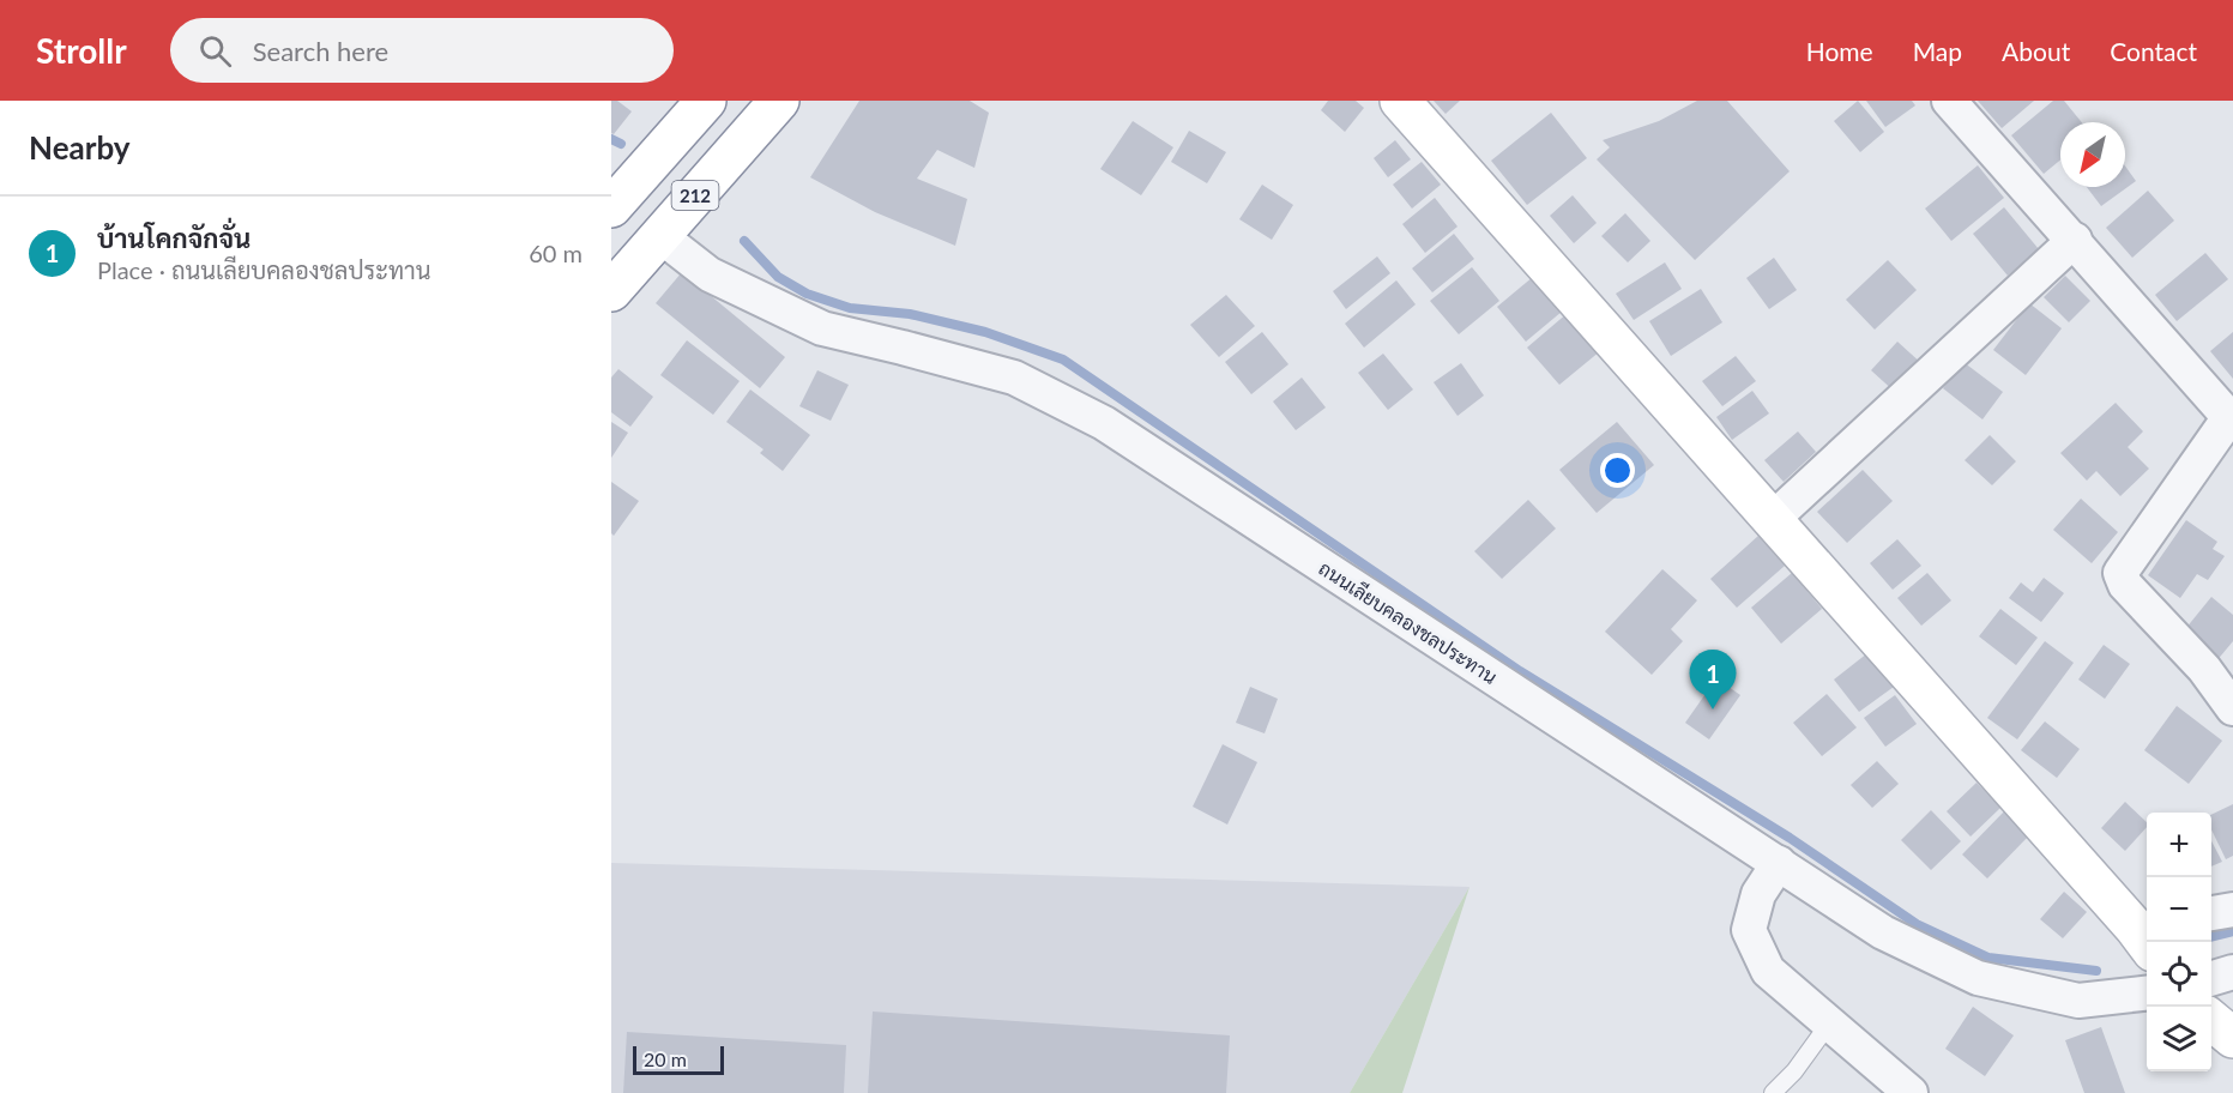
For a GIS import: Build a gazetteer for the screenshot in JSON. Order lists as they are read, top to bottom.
{
  "streets": {
    "main road": ["212"],
    "street": ["ถนนเลียบคลองชลประทาน"]
  },
  "crossings": [
    ["212", "ถนนเลียบคลองชลประทาน"]
  ],
  "scale_bar": "20 m",
  "north": "bottom left",
  "page": {
    "header": "Strollr",
    "search": "Search here",
    "nav": [
      "Home",
      "Map",
      "About",
      "Contact"
    ],
    "heading": "Nearby",
    "list": [
      {
        "mark": "1",
        "name": "บ้านโคกจักจั่น",
        "note": "Place · ถนนเลียบคลองชลประทาน",
        "value": "60 m"
      }
    ],
    "pins": "1",
    "map_buttons": ["+", "−"],
    "scale": "20 m"
  }
}
